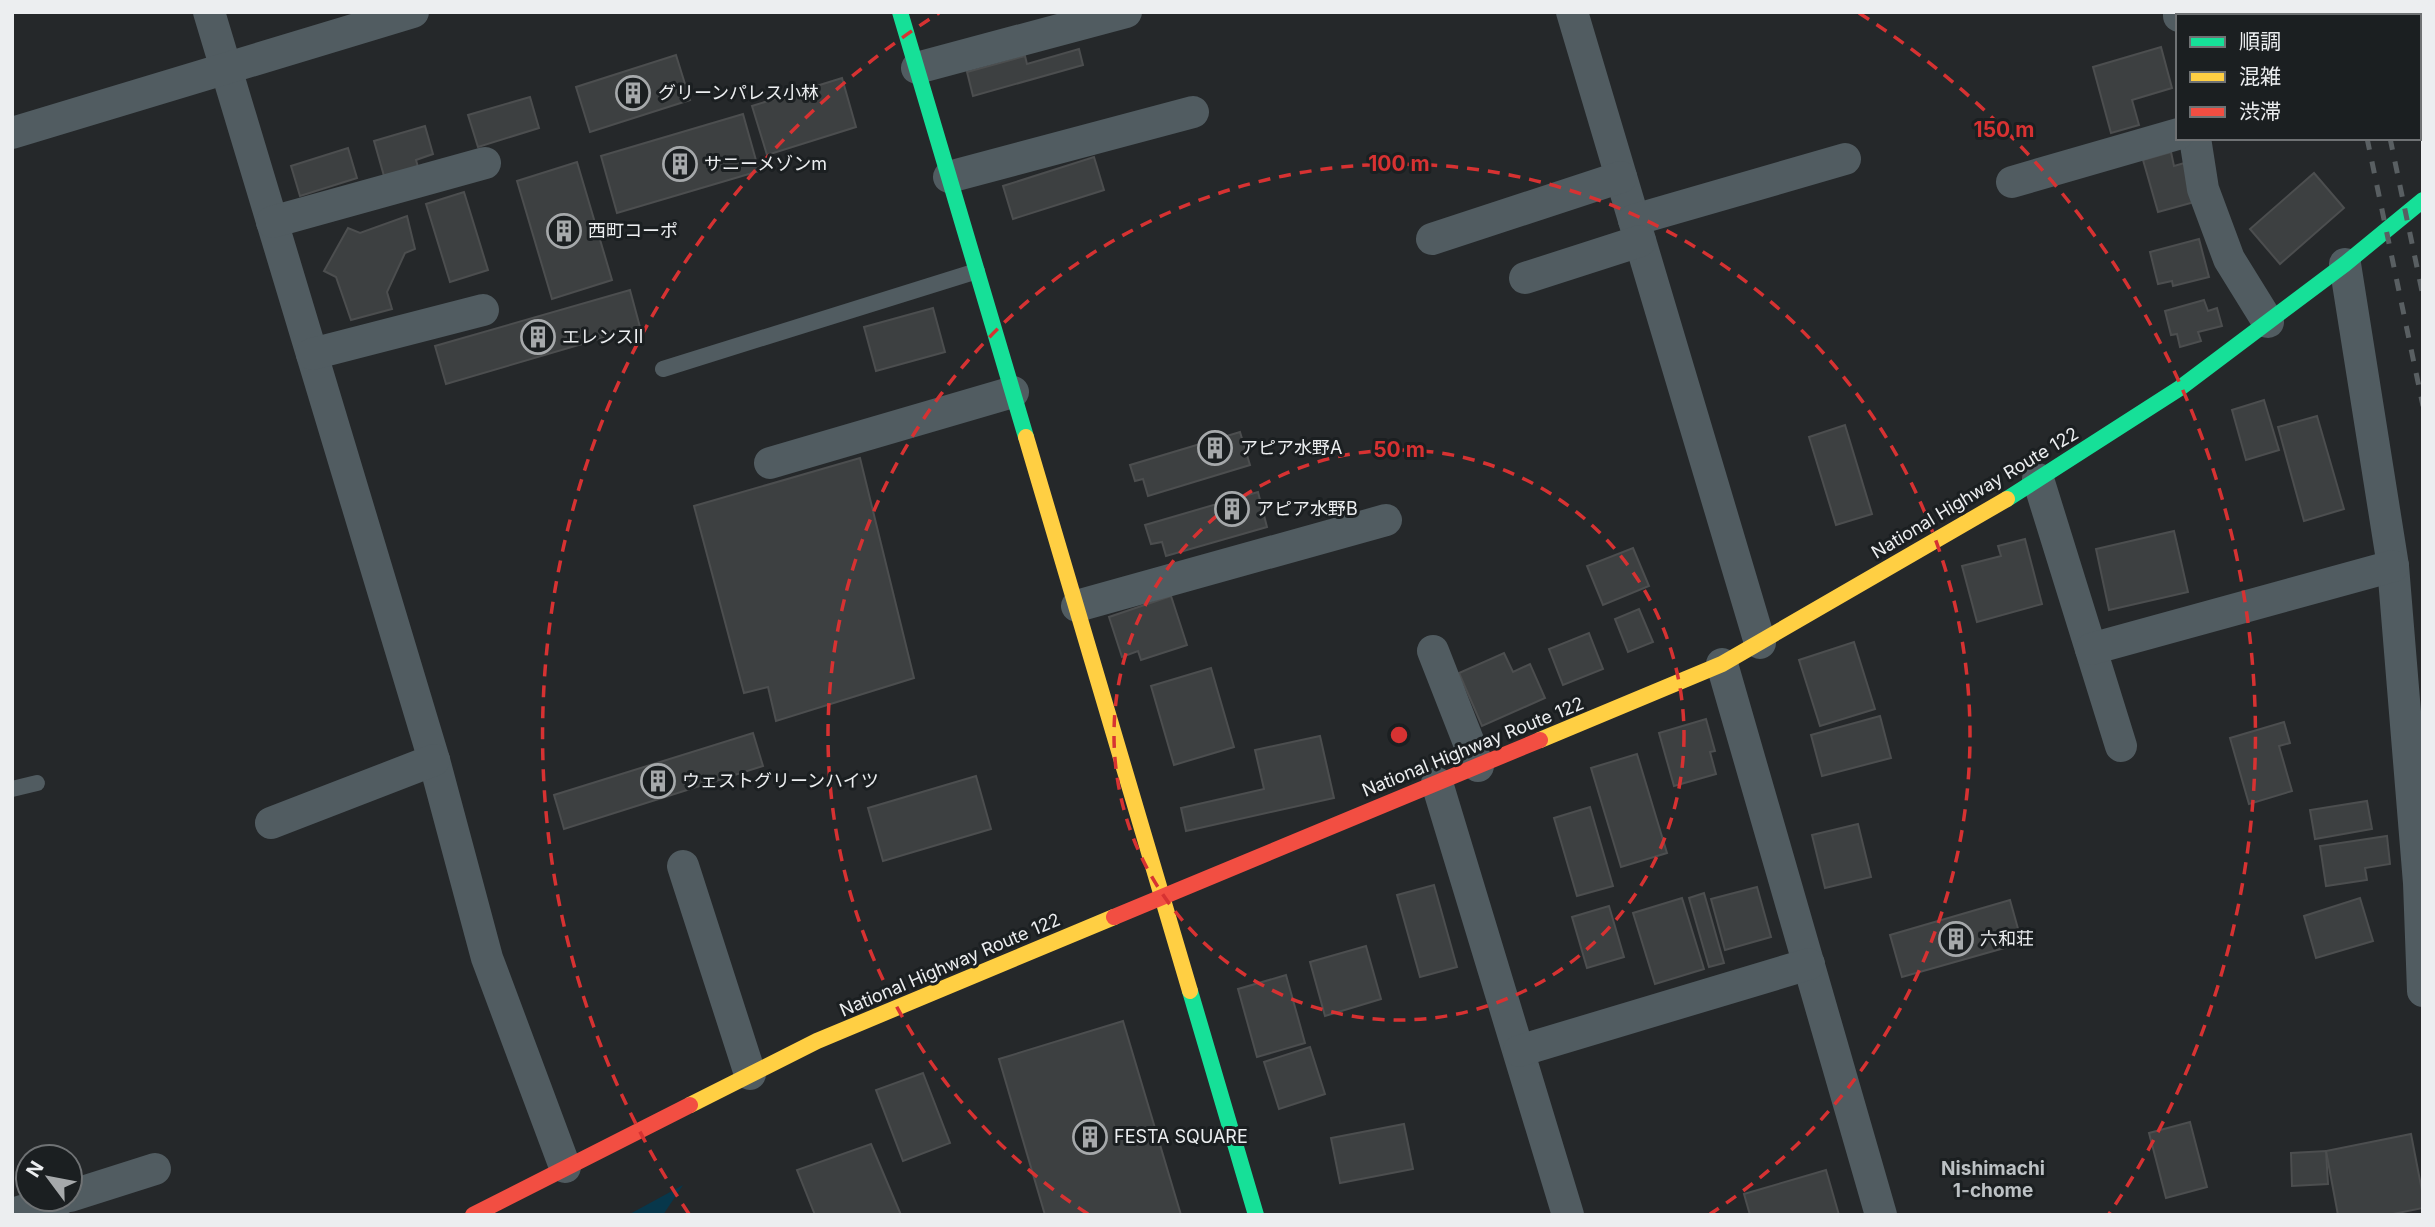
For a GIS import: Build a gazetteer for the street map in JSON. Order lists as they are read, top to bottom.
{
  "streets": {
    "main road": ["National Highway Route 122"]
  },
  "districts": ["Nishimachi 1-chome"],
  "places": {
    "building": [
      "グリーンパレス小林",
      "サニーメゾンm",
      "西町コーポ",
      "エレンスⅡ",
      "アピア水野A",
      "アピア水野B",
      "ウェストグリーンハイツ",
      "六和荘",
      "FESTA SQUARE"
    ]
  },
  "legend": ["順調", "混雑", "渋滞"],
  "north": "top left",
  "rings": ["150 m", "100 m", "50 m"]
}
